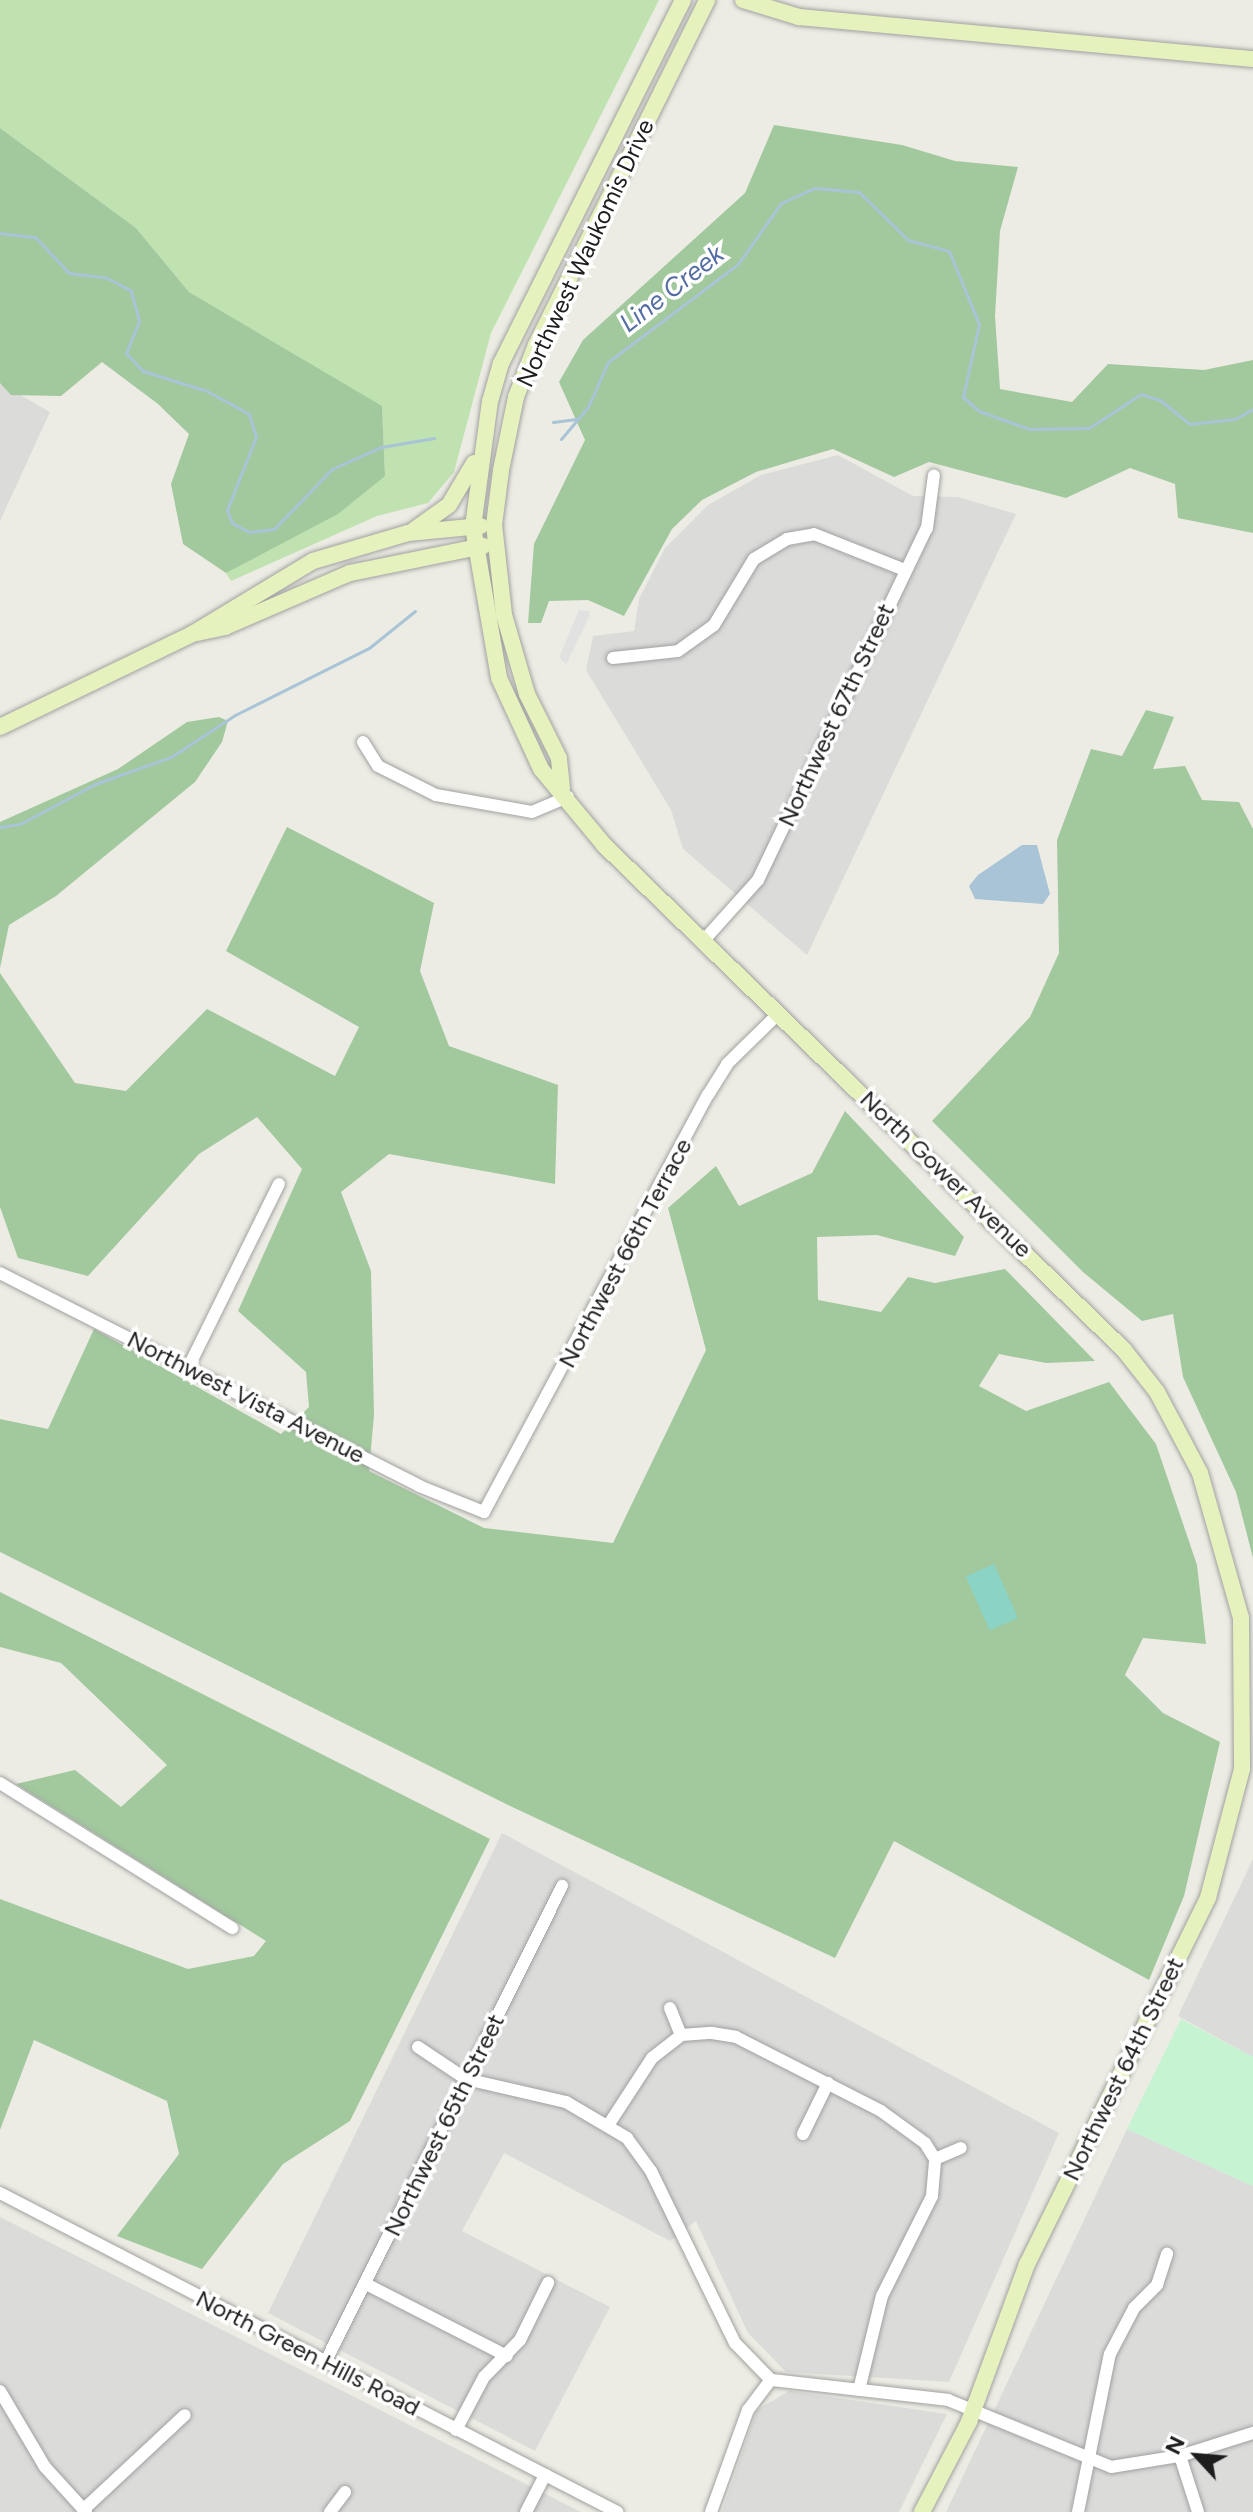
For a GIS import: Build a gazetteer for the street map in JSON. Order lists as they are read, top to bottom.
{
  "streets": {
    "main road": ["Northwest Waukomis Drive", "North Gower Avenue", "Northwest 64th Street"],
    "street": [
      "Northwest 67th Street",
      "Northwest 66th Terrace",
      "Northwest Vista Avenue",
      "Northwest 65th Street",
      "North Green Hills Road"
    ]
  },
  "crossings": [
    ["Northwest Waukomis Drive", "North Gower Avenue"],
    ["Northwest 67th Street", "North Gower Avenue"],
    ["North Gower Avenue", "Northwest 66th Terrace"],
    ["North Gower Avenue", "Northwest 64th Street"],
    ["Northwest 66th Terrace", "Northwest Vista Avenue"],
    ["Northwest 65th Street", "North Green Hills Road"]
  ],
  "water": ["Line Creek"],
  "north": "top left"
}
